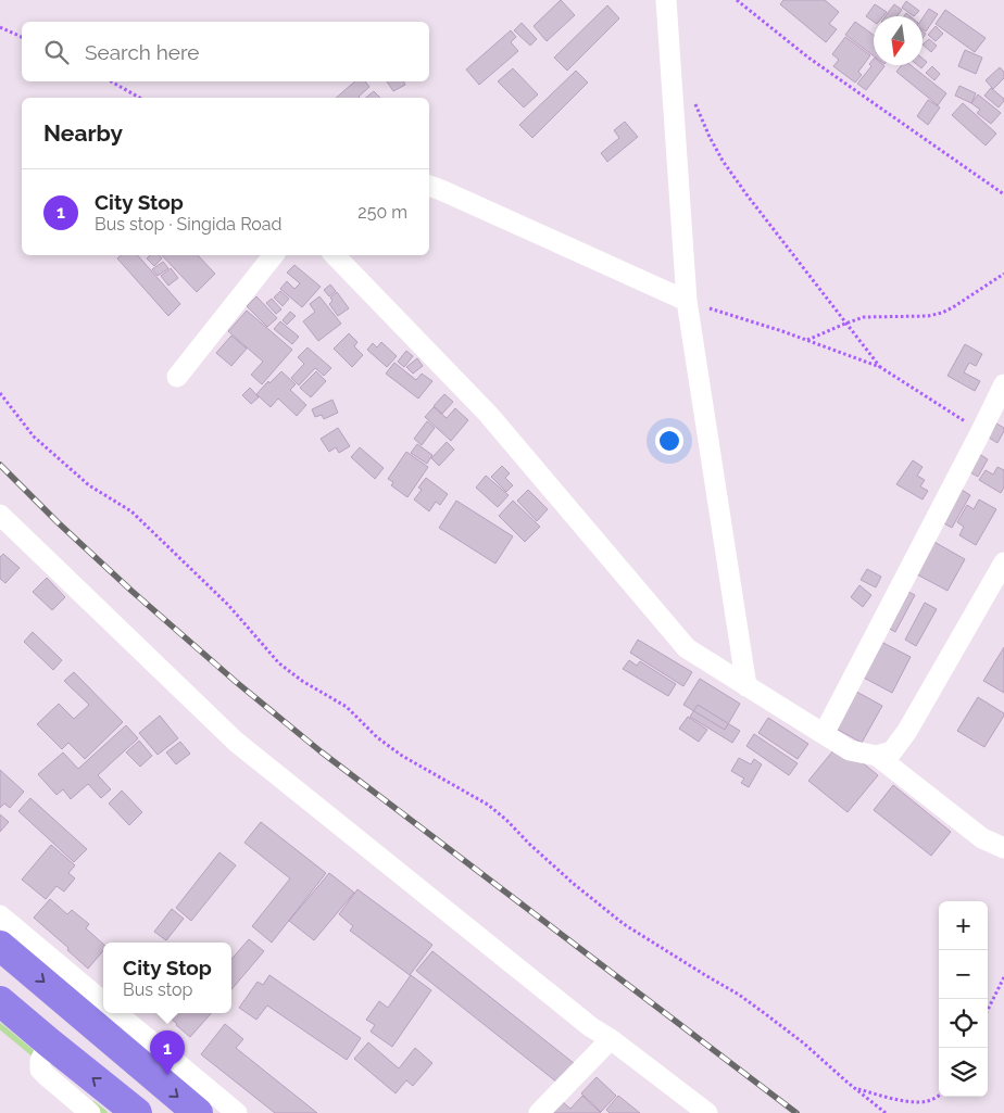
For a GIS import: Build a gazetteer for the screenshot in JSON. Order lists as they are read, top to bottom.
{
  "north": "bottom",
  "page": {
    "search": "Search here",
    "heading": "Nearby",
    "list": [
      {
        "mark": "1",
        "name": "City Stop",
        "note": "Bus stop · Singida Road",
        "value": "250 m"
      }
    ],
    "map_buttons": ["+", "−"],
    "popup": ["City Stop", "Bus stop"],
    "pins": "1"
  }
}
